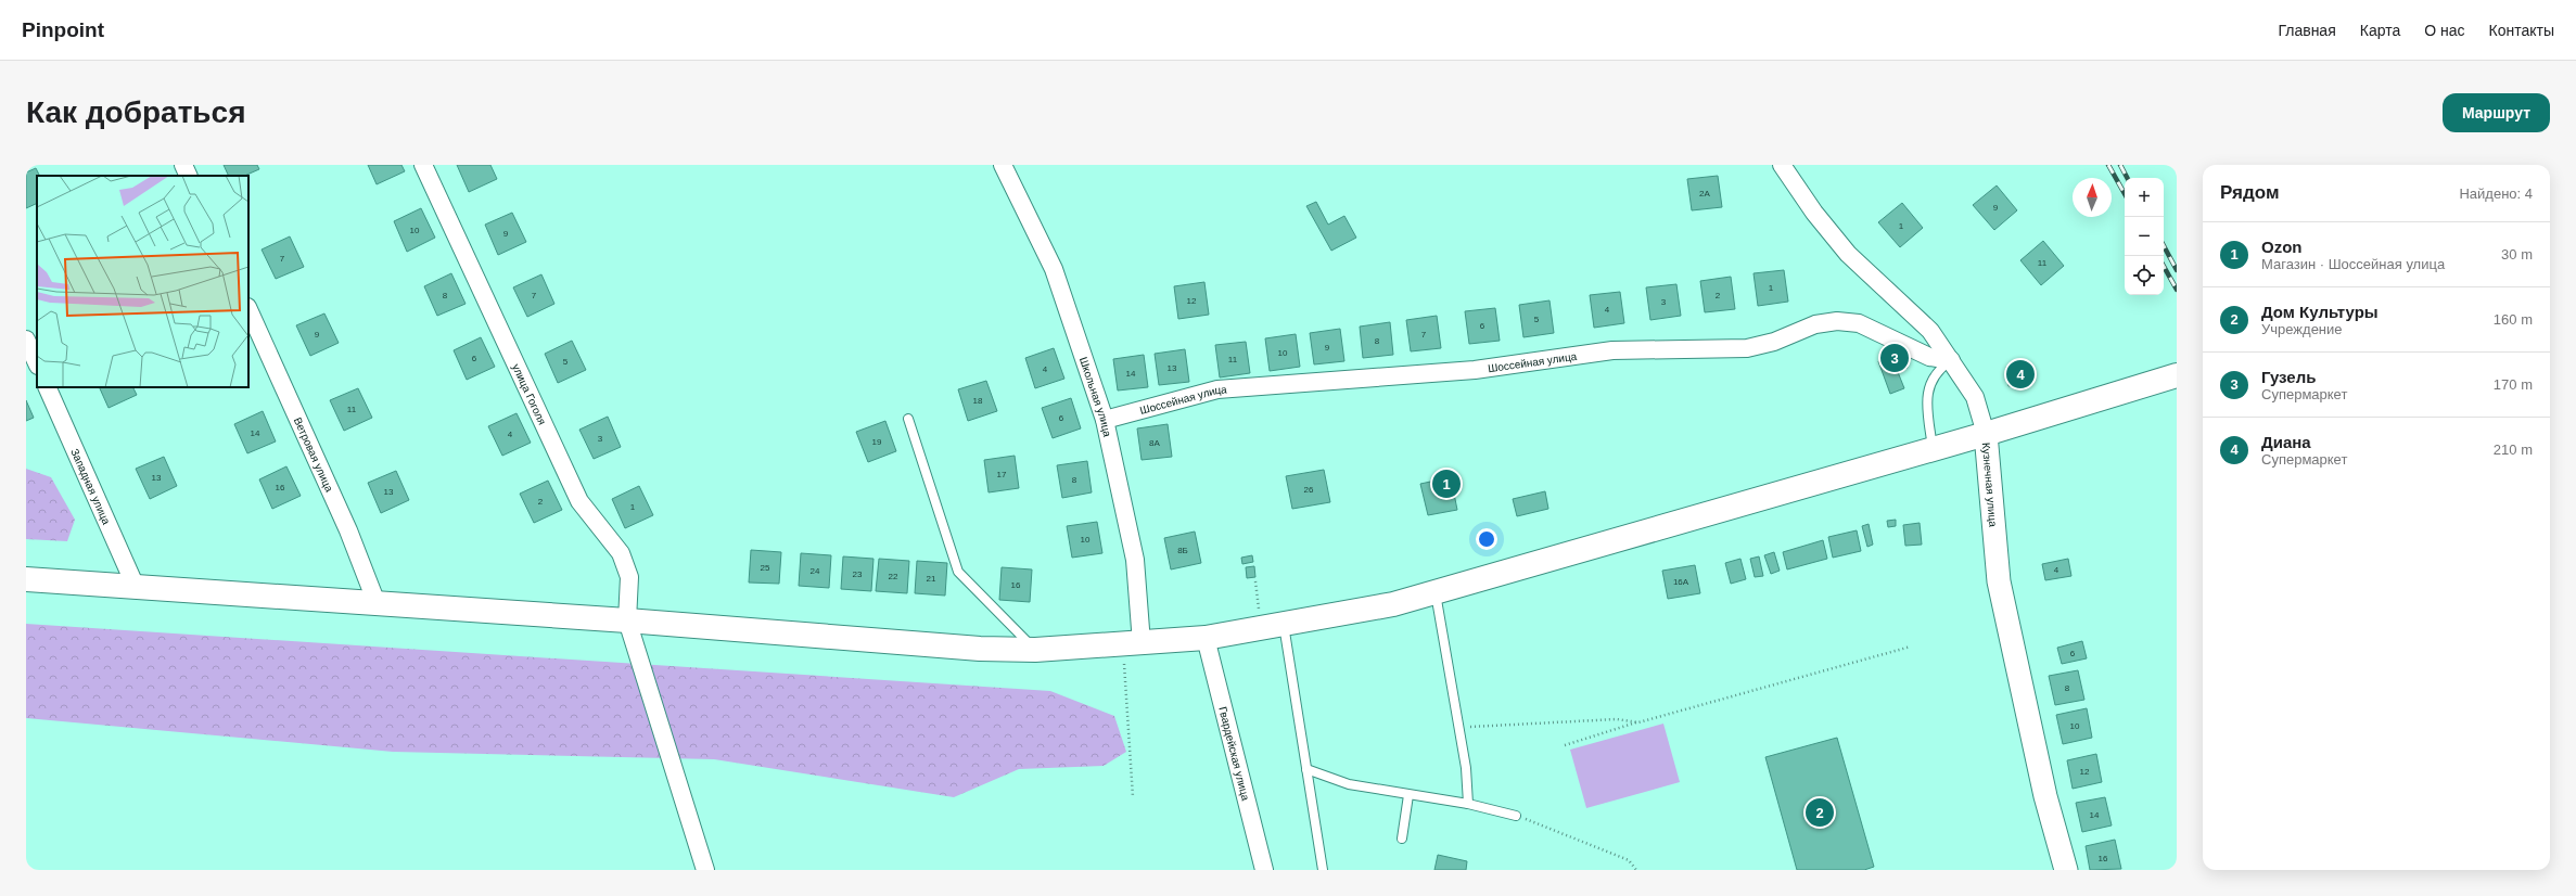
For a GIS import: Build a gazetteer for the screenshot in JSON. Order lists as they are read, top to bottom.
{
  "streets": {
    "street": [
      "Шоссейная улица",
      "улица Гоголя",
      "Школьная улица",
      "Ветровая улица",
      "Кузнечная улица",
      "Западная улица",
      "Гвардейская улица"
    ]
  },
  "crossings": [
    ["Шоссейная улица", "Школьная улица"],
    ["Шоссейная улица", "Кузнечная улица"]
  ],
  "house_numbers": [
    "2А",
    "9",
    "1",
    "10",
    "9",
    "7",
    "11",
    "1",
    "8",
    "7",
    "2",
    "12",
    "3",
    "4",
    "5",
    "6",
    "9",
    "7",
    "8",
    "9",
    "10",
    "6",
    "11",
    "5",
    "13",
    "4",
    "14",
    "18",
    "11",
    "6",
    "14",
    "4",
    "3",
    "19",
    "8А",
    "17",
    "13",
    "8",
    "16",
    "26",
    "13",
    "2",
    "1",
    "10",
    "8Б",
    "25",
    "4",
    "24",
    "23",
    "22",
    "21",
    "16А",
    "16",
    "6",
    "8",
    "10",
    "12",
    "14",
    "16"
  ],
  "north": "top",
  "page": {
    "header": "Pinpoint",
    "nav": [
      "Главная",
      "Карта",
      "О нас",
      "Контакты"
    ],
    "buttons": "Маршрут",
    "title": "Как добраться",
    "heading": ["Рядом", "Найдено: 4"],
    "map_buttons": ["+", "−"],
    "list": [
      {
        "mark": "1",
        "name": "Ozon",
        "note": "Магазин · Шоссейная улица",
        "value": "30 m"
      },
      {
        "mark": "2",
        "name": "Дом Культуры",
        "note": "Учреждение",
        "value": "160 m"
      },
      {
        "mark": "3",
        "name": "Гузель",
        "note": "Супермаркет",
        "value": "170 m"
      },
      {
        "mark": "4",
        "name": "Диана",
        "note": "Супермаркет",
        "value": "210 m"
      }
    ],
    "pins": [
      "3",
      "4",
      "1",
      "2"
    ]
  }
}
